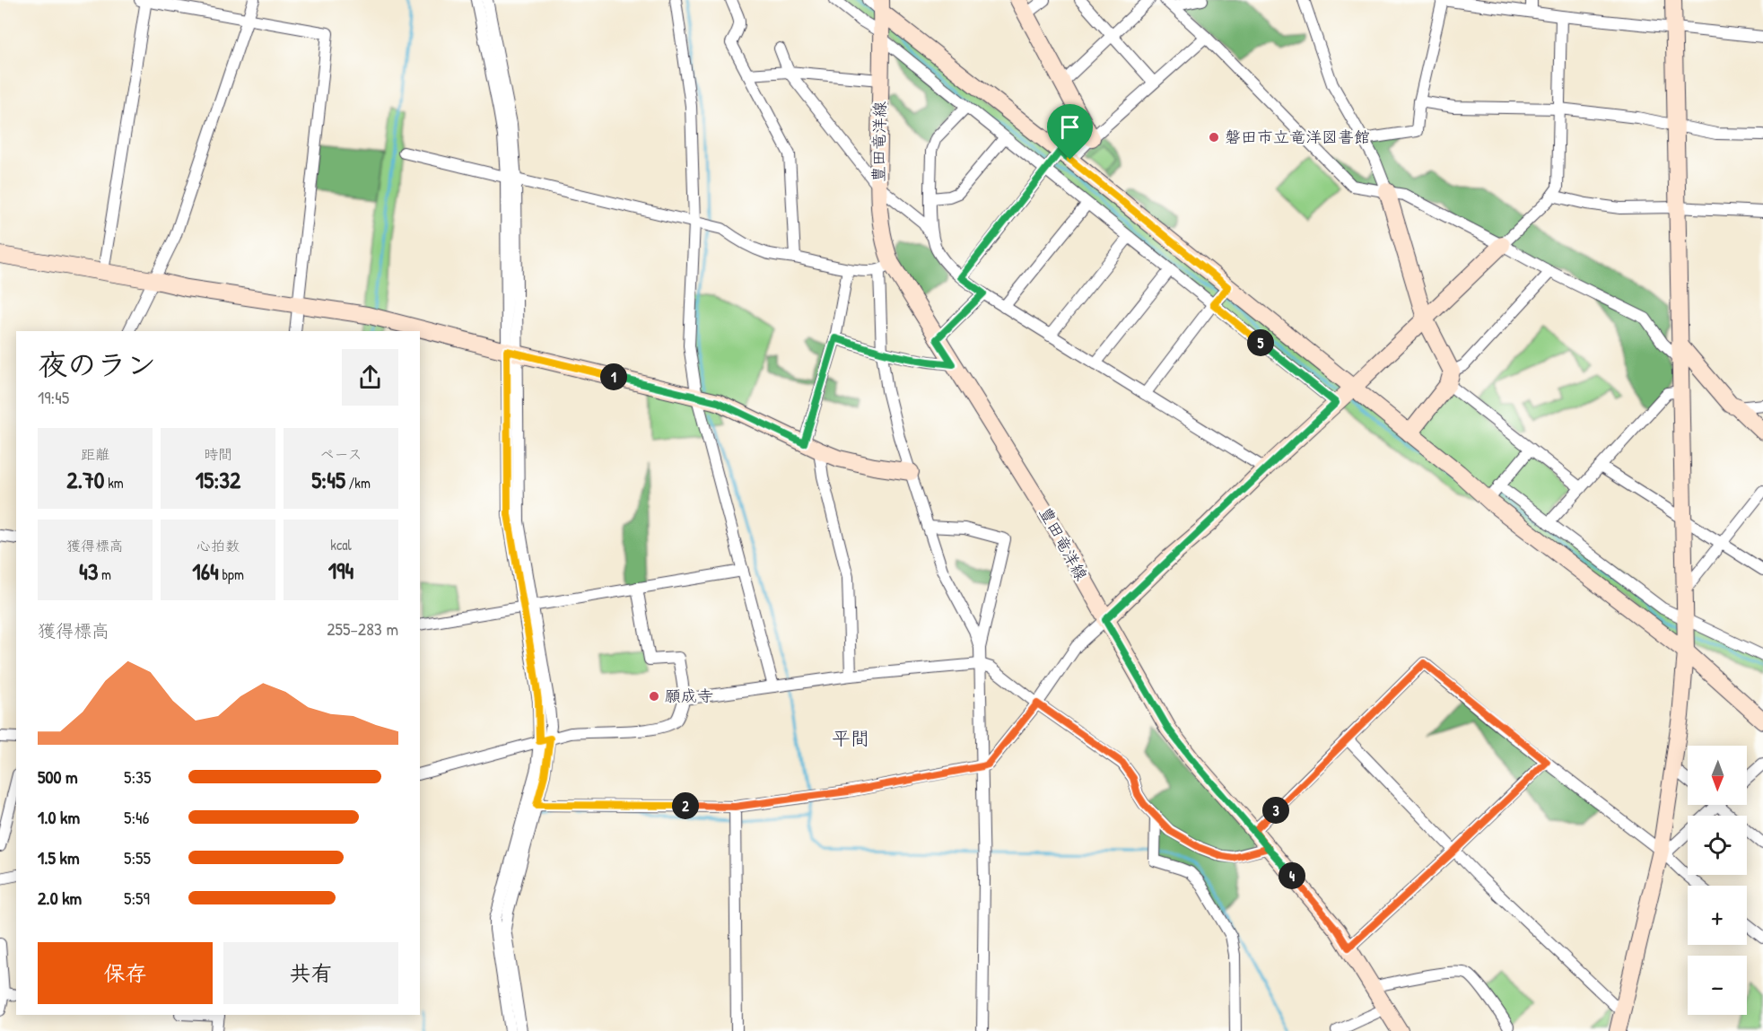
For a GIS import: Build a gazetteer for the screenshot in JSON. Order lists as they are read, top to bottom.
{
  "streets": {
    "street": ["豊田竜洋線"]
  },
  "districts": ["平間"],
  "places": ["磐田市立竜洋図書館", "願成寺"],
  "north": "bottom",
  "page": {
    "pins": [
      "5",
      "1",
      "2",
      "3",
      "4"
    ],
    "heading": ["夜のラン", "19:45"],
    "stats": [
      ["距離", "2.70 km"],
      ["時間", "15:32"],
      ["ペース", "5:45 /km"],
      ["獲得標高", "43 m"],
      ["心拍数", "164 bpm"],
      ["kcal", "194"]
    ],
    "chart": ["獲得標高", "255–283 m"],
    "map_buttons": ["+", "−"],
    "list": [
      {
        "name": "500 m",
        "note": "5:35"
      },
      {
        "name": "1.0 km",
        "note": "5:46"
      },
      {
        "name": "1.5 km",
        "note": "5:55"
      },
      {
        "name": "2.0 km",
        "note": "5:59"
      }
    ],
    "buttons": ["保存", "共有"]
  }
}
